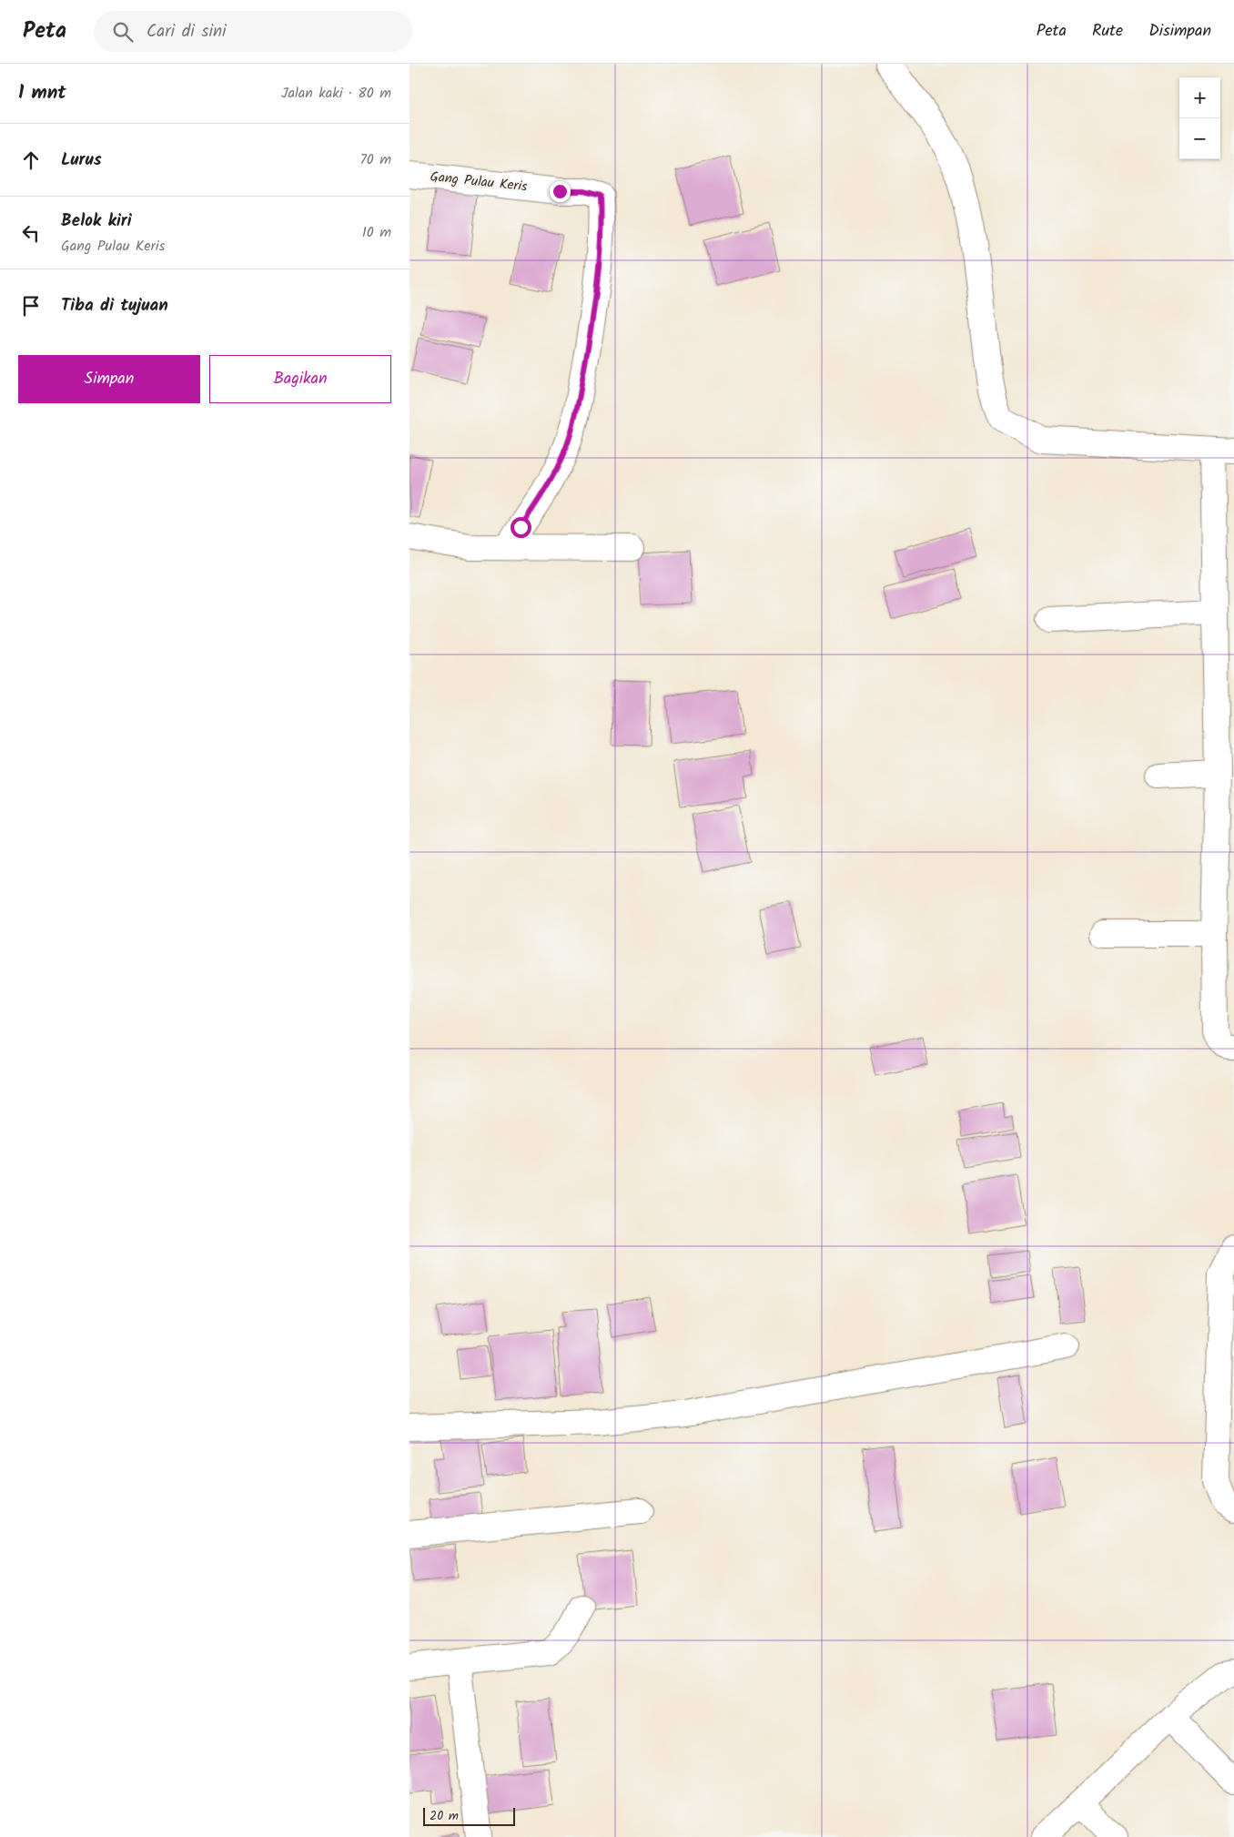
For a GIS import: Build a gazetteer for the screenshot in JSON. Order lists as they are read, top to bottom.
{
  "streets": {
    "street": ["Gang Pulau Keris"]
  },
  "scale_bar": "20 m",
  "page": {
    "header": "Peta",
    "search": "Cari di sini",
    "nav": ["Peta", "Rute", "Disimpan"],
    "heading": ["1 mnt", "Jalan kaki · 80 m"],
    "map_buttons": ["+", "−"],
    "list": [
      ["Lurus", "70 m"],
      ["Belok kiri", "Gang Pulau Keris", "10 m"],
      "Tiba di tujuan"
    ],
    "buttons": ["Simpan", "Bagikan"],
    "scale": "20 m"
  }
}
